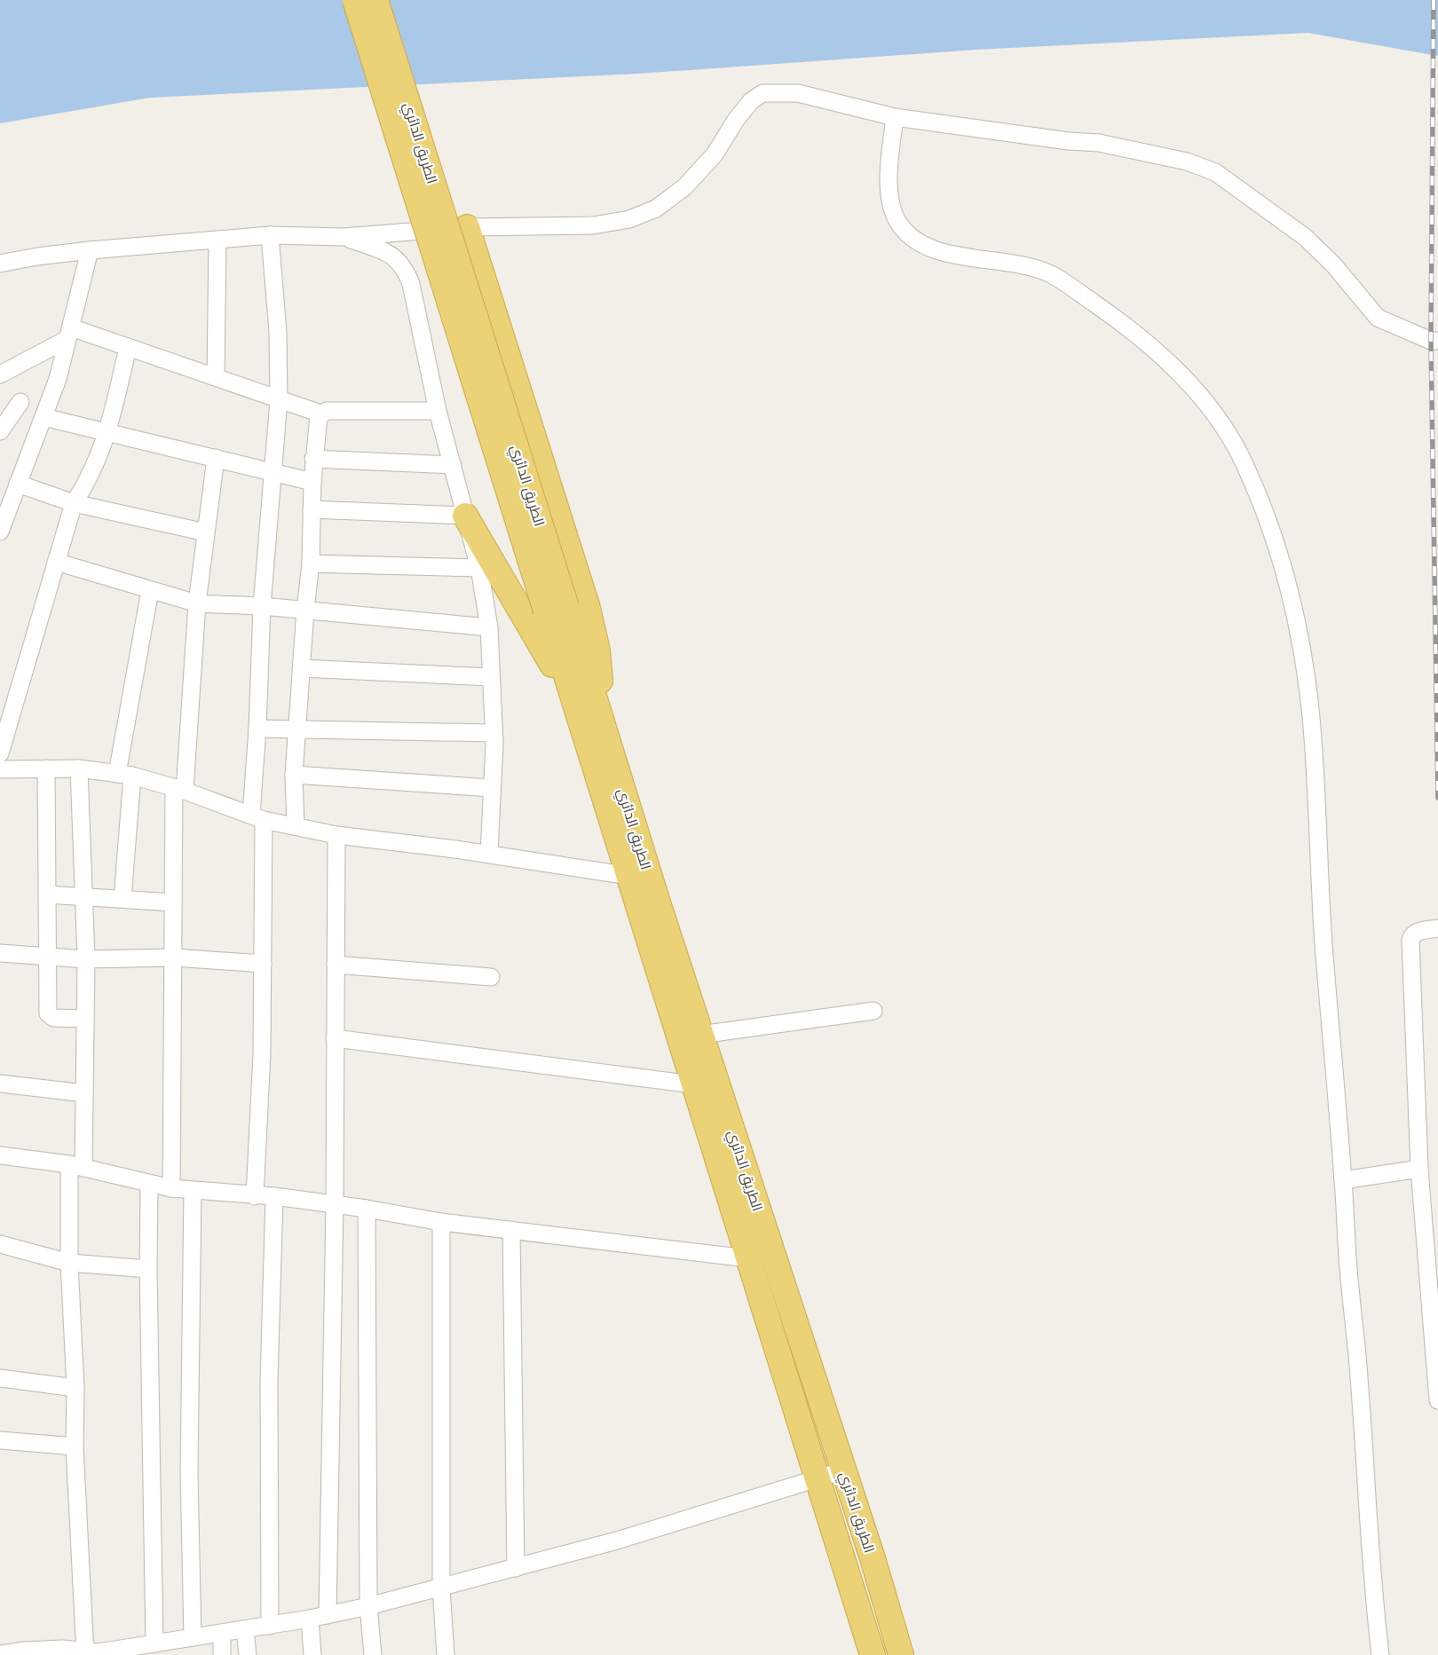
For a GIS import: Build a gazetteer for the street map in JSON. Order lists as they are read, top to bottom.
{
  "streets": {
    "highway": ["الطريق الدائري"]
  }
}
